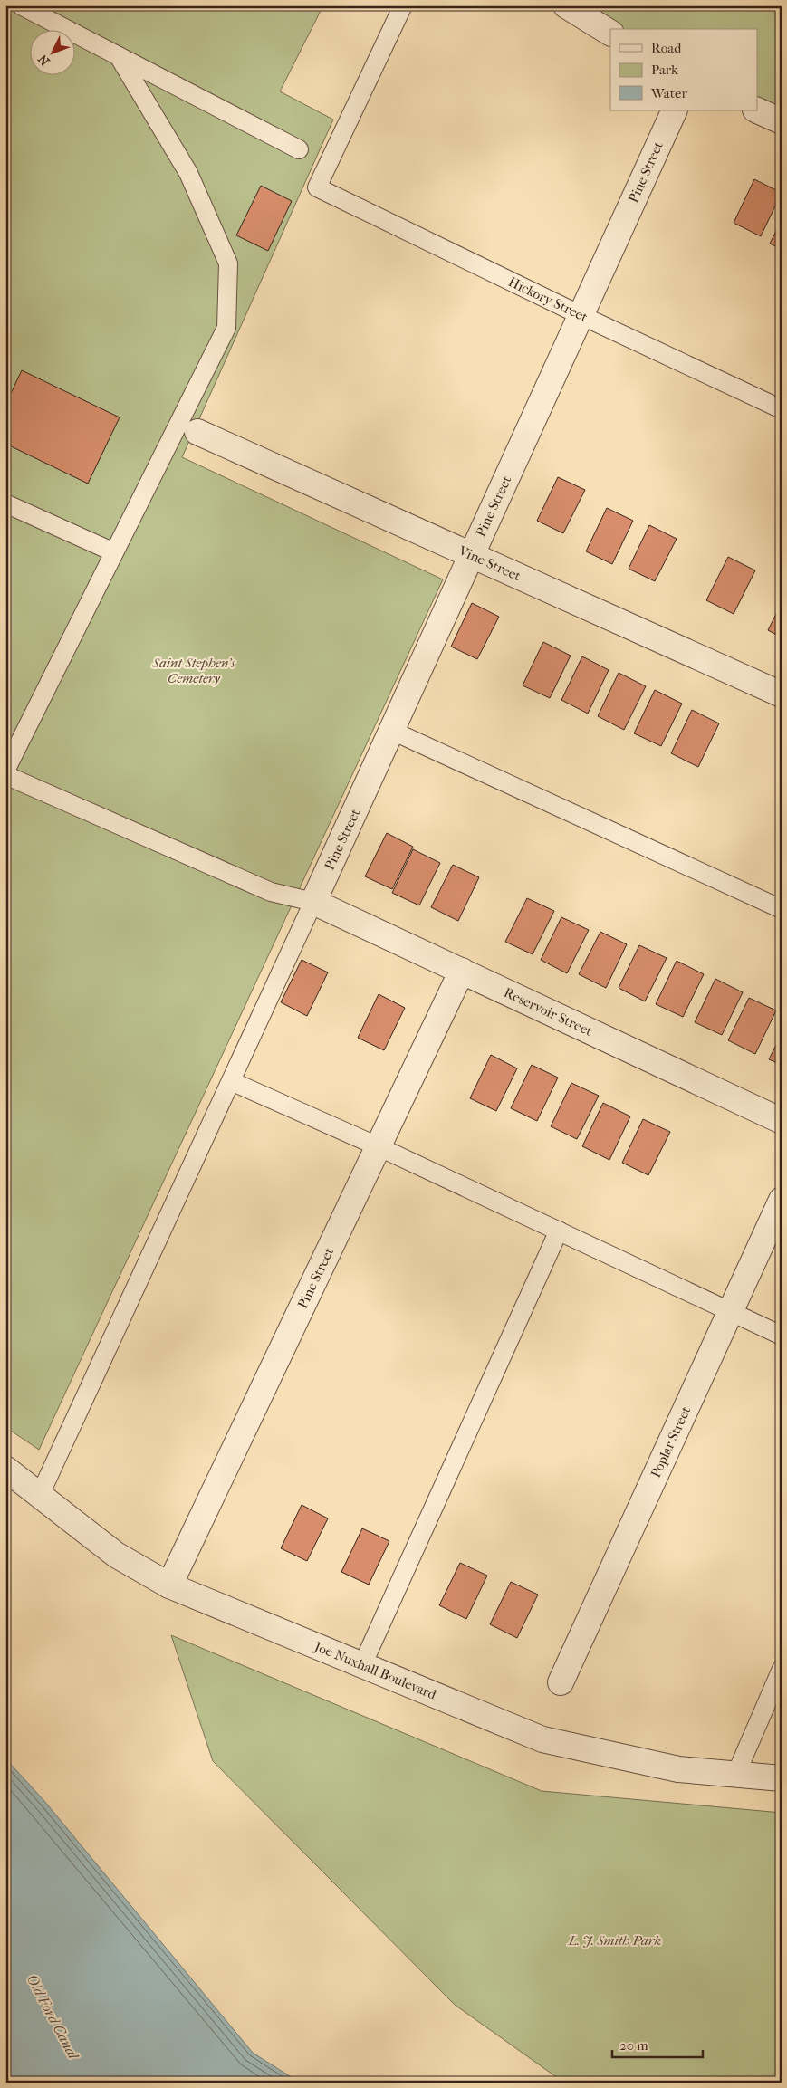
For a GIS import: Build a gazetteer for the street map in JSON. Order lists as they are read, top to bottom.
{
  "streets": {
    "street": [
      "Pine Street",
      "Vine Street",
      "Reservoir Street",
      "Poplar Street",
      "Joe Nuxhall Boulevard"
    ],
    "lane": ["Hickory Street"]
  },
  "crossings": [
    ["Pine Street", "Hickory Street"],
    ["Pine Street", "Vine Street"],
    ["Pine Street", "Reservoir Street"],
    ["Pine Street", "Joe Nuxhall Boulevard"]
  ],
  "water": ["Old Ford Canal"],
  "parks": ["Saint Stephen’s Cemetery", "L. J. Smith Park"],
  "legend": ["Road", "Park", "Water"],
  "scale_bar": "20 m",
  "north": "bottom left"
}
